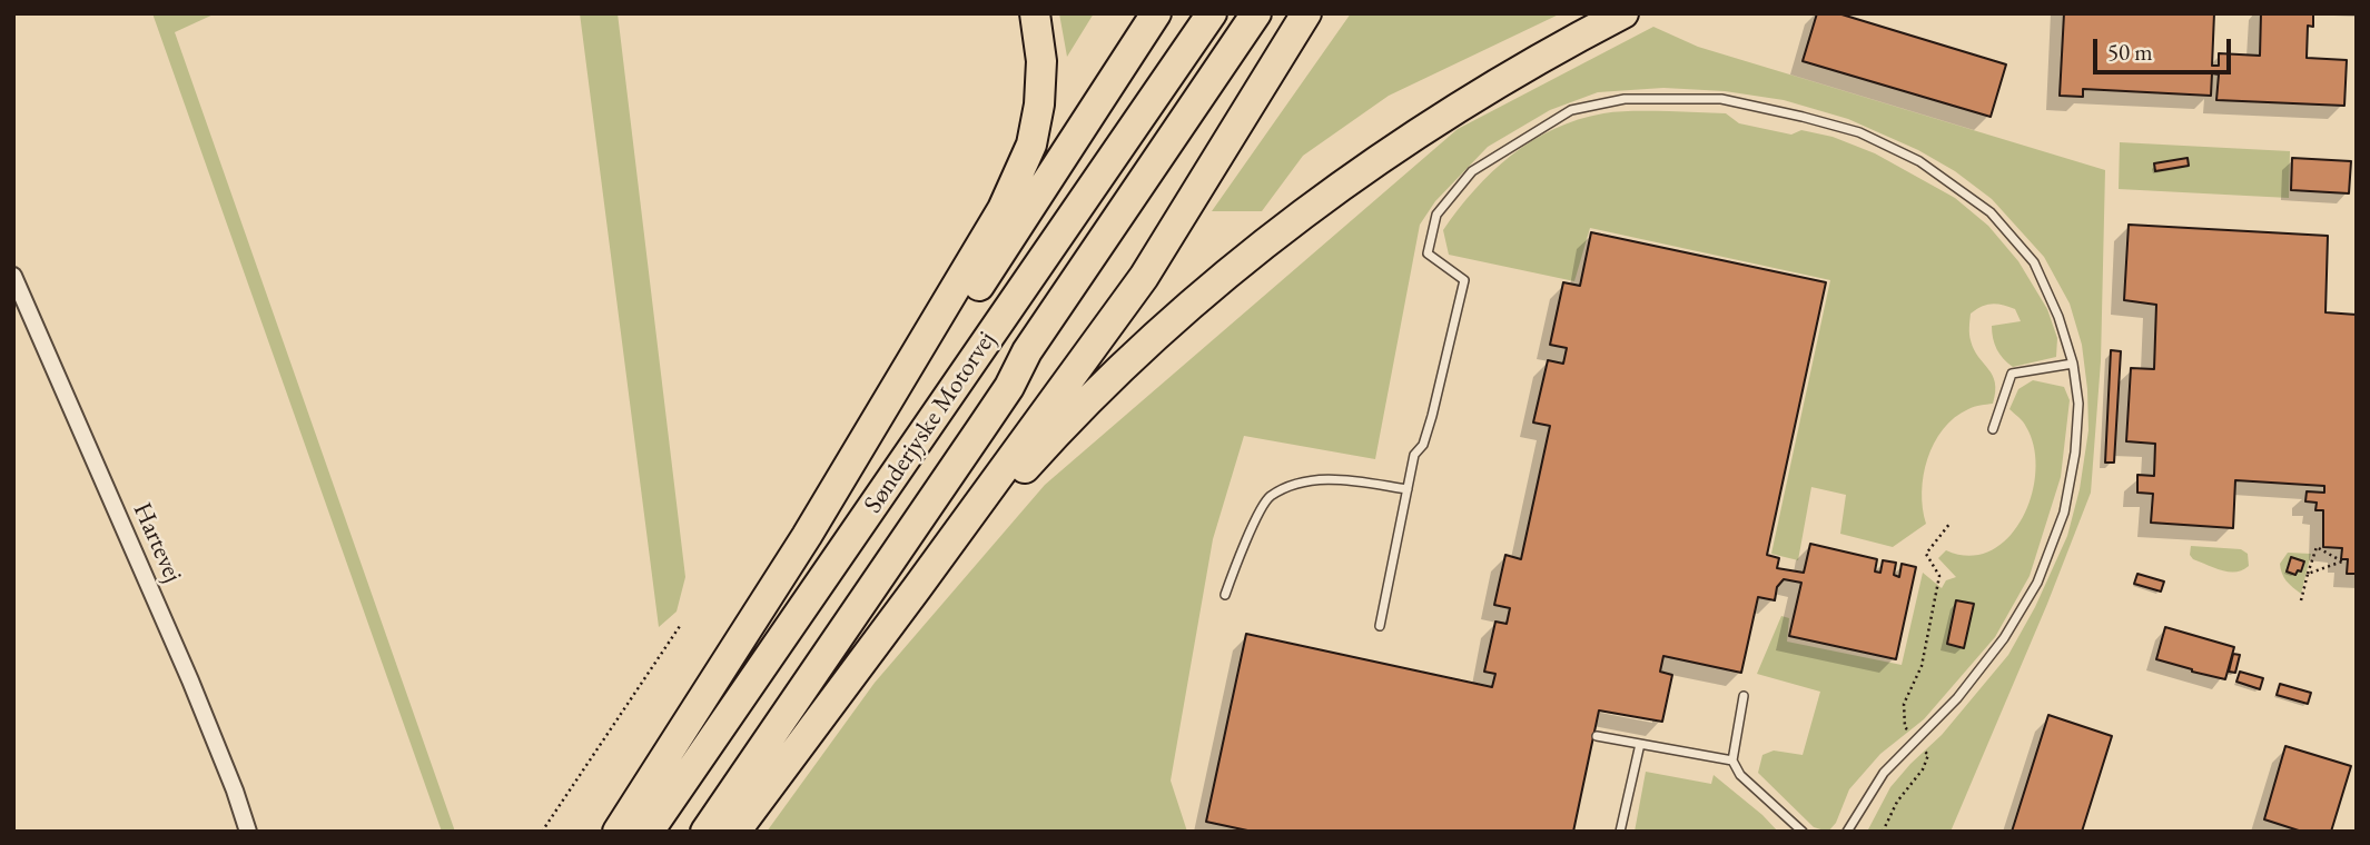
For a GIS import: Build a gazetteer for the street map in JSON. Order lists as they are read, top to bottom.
{
  "streets": {
    "highway": ["Sønderjyske Motorvej"],
    "street": ["Hartevej"]
  },
  "scale_bar": "50 m"
}
